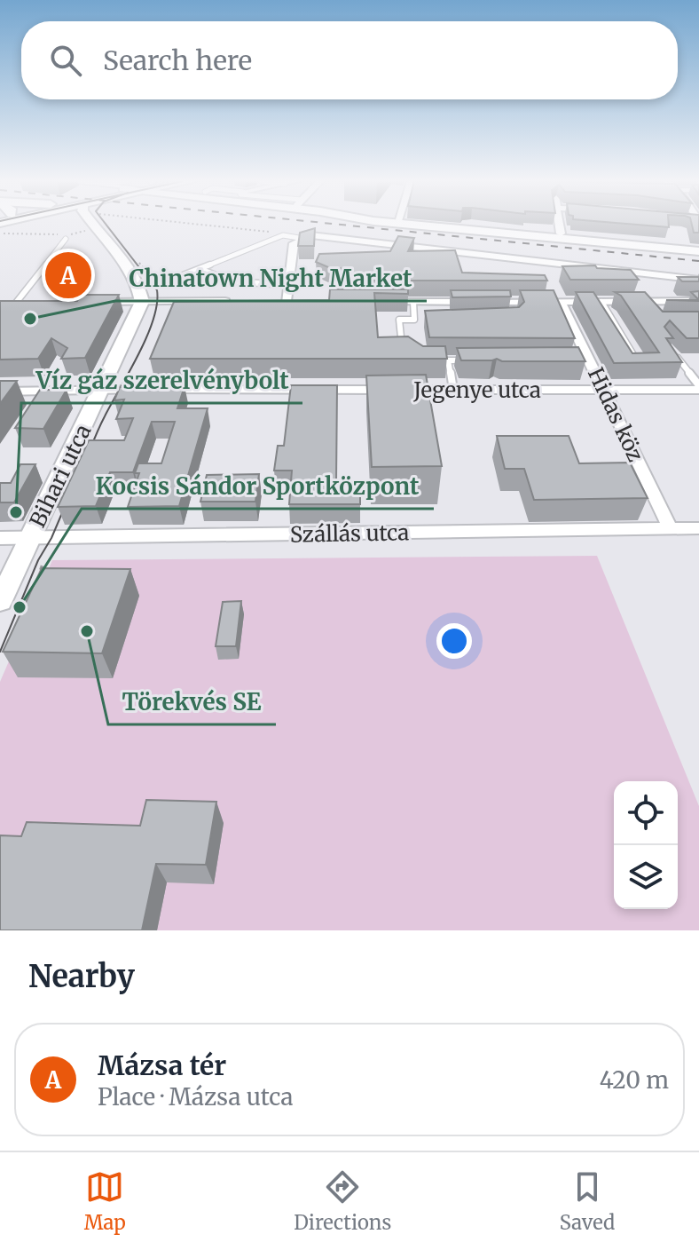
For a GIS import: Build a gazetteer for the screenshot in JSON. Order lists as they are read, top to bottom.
{
  "streets": {
    "main road": ["Bihari utca"],
    "street": ["Jegenye utca", "Hidas köz", "Szállás utca"]
  },
  "crossings": [
    ["Jegenye utca", "Hidas köz"],
    ["Jegenye utca", "Bihari utca"],
    ["Hidas köz", "Szállás utca"],
    ["Bihari utca", "Szállás utca"]
  ],
  "places": [
    "Chinatown Night Market",
    "Víz gáz szerelvénybolt",
    "Kocsis Sándor Sportközpont",
    "Törekvés SE"
  ],
  "page": {
    "search": "Search here",
    "pins": "A",
    "heading": "Nearby",
    "list": [
      {
        "mark": "A",
        "name": "Mázsa tér",
        "note": "Place · Mázsa utca",
        "value": "420 m"
      }
    ],
    "nav": ["Map", "Directions", "Saved"]
  }
}
